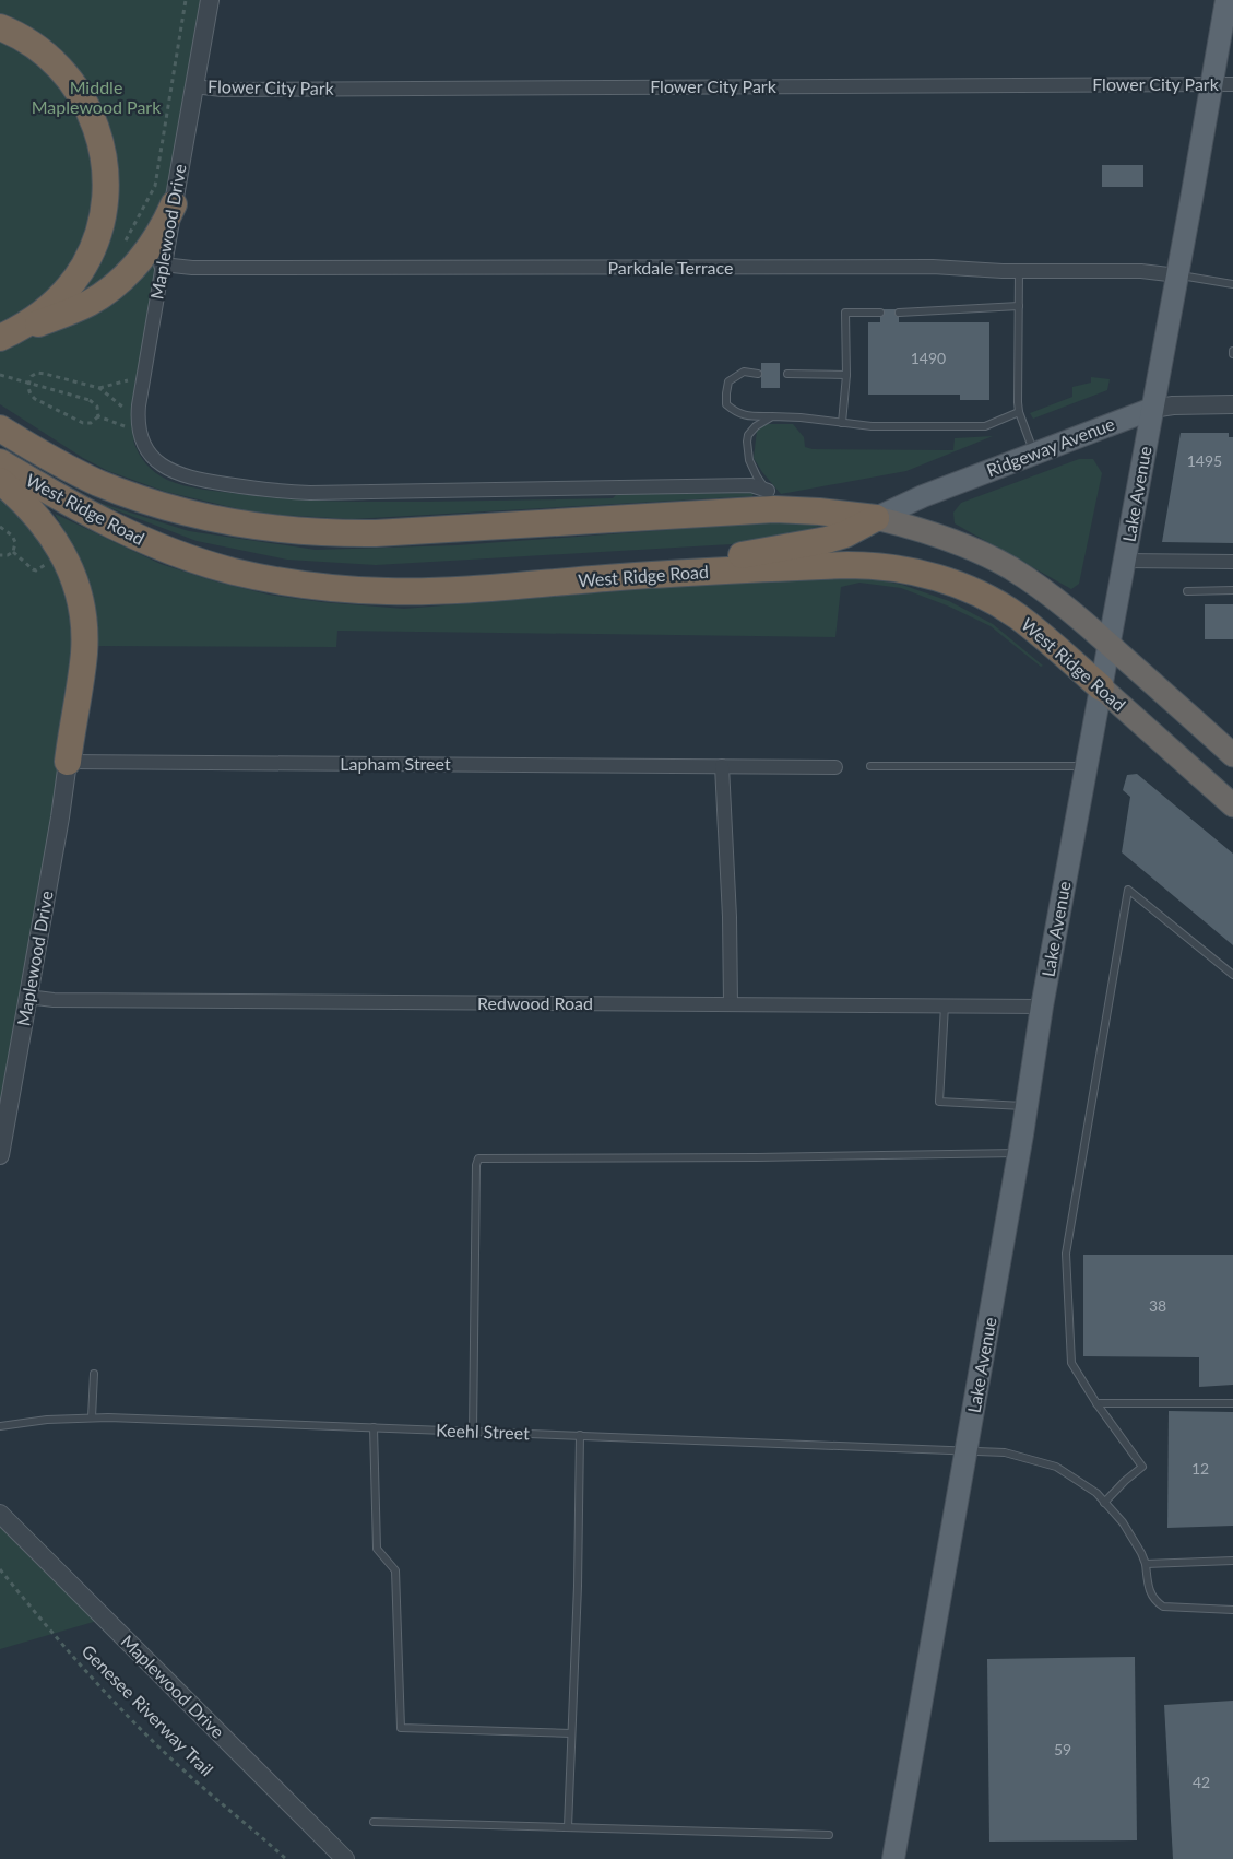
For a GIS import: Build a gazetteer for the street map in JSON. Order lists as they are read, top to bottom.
{
  "streets": {
    "highway": ["West Ridge Road"],
    "main road": ["Ridgeway Avenue", "Lake Avenue"],
    "street": [
      "Flower City Park",
      "Maplewood Drive",
      "Parkdale Terrace",
      "Lapham Street",
      "Redwood Road"
    ],
    "lane": ["Keehl Street"],
    "path": ["Genesee Riverway Trail"]
  },
  "crossings": [
    ["Flower City Park", "Maplewood Drive"],
    ["Flower City Park", "Lake Avenue"],
    ["Maplewood Drive", "Parkdale Terrace"],
    ["Maplewood Drive", "Lapham Street"],
    ["Maplewood Drive", "Redwood Road"],
    ["Parkdale Terrace", "Lake Avenue"],
    ["Ridgeway Avenue", "Lake Avenue"],
    ["Ridgeway Avenue", "West Ridge Road"],
    ["Lake Avenue", "West Ridge Road"],
    ["Lake Avenue", "Redwood Road"],
    ["Lake Avenue", "Keehl Street"]
  ],
  "parks": ["Middle Maplewood Park"],
  "house_numbers": [
    "1490",
    "1495",
    "38",
    "12",
    "59",
    "42"
  ]
}
